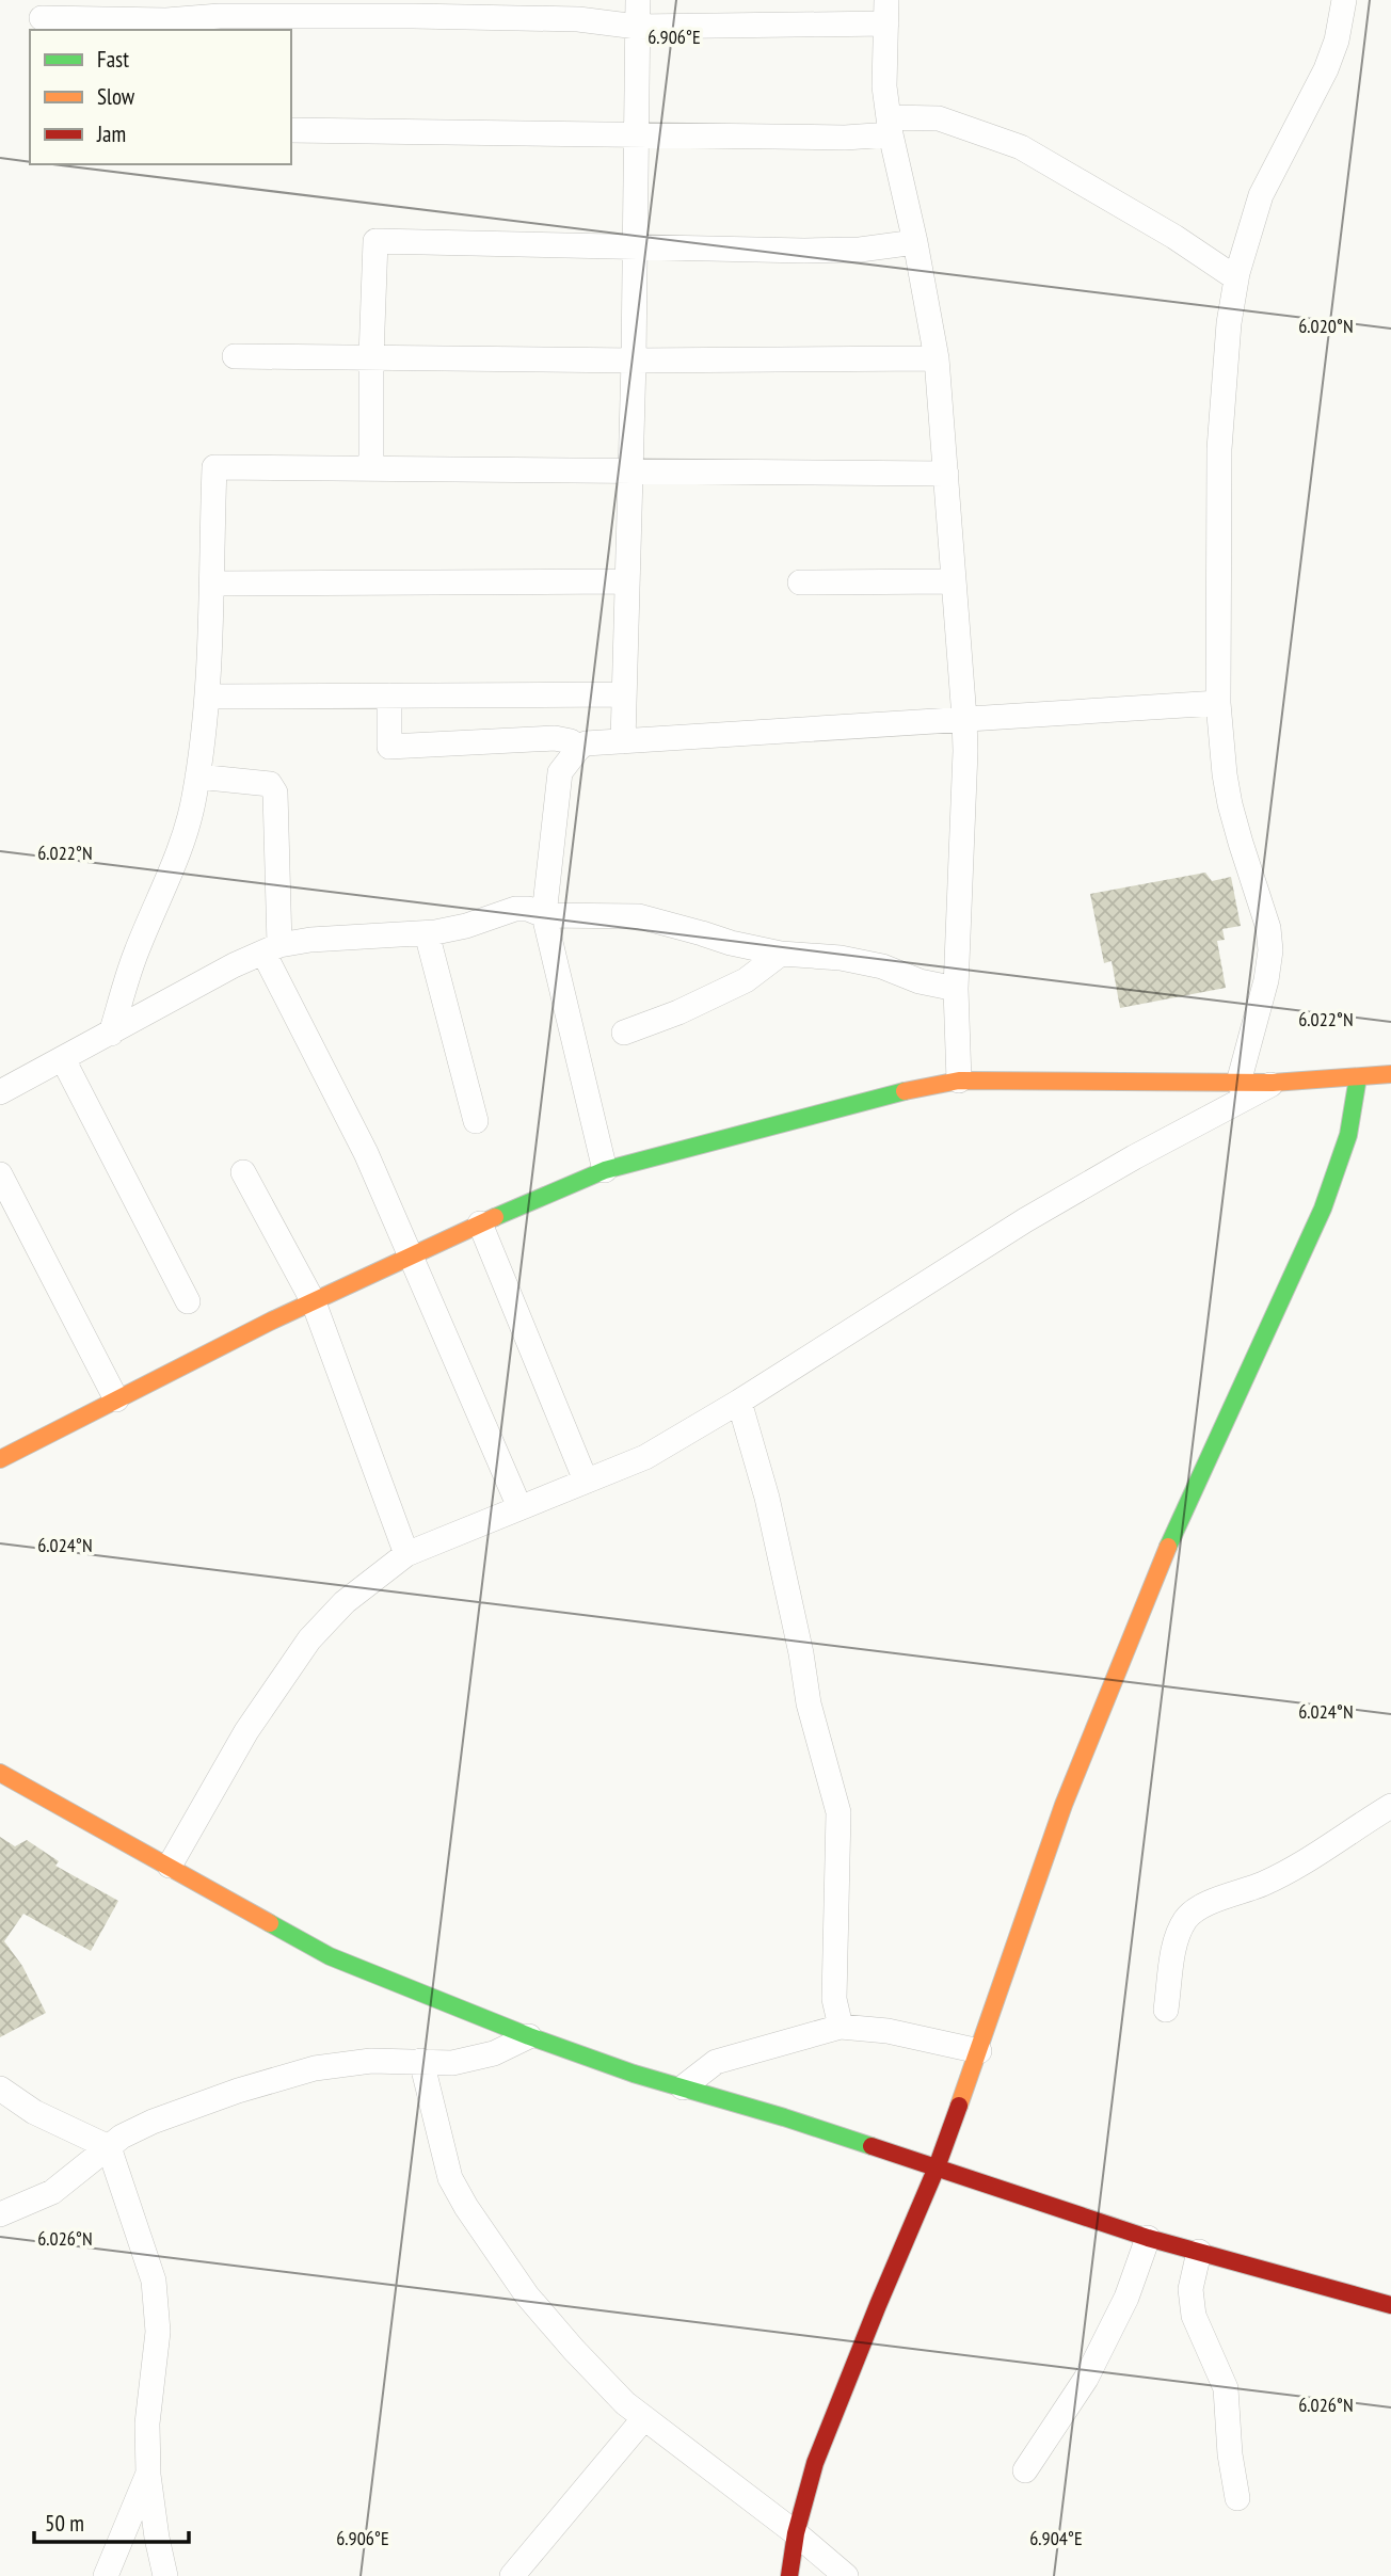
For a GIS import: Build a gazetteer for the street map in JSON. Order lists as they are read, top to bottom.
{
  "legend": ["Fast", "Slow", "Jam"],
  "scale_bar": "50 m",
  "coordinates": [
    "6.906°E",
    "6.020°N",
    "6.022°N",
    "6.024°N",
    "6.026°N",
    "6.904°E"
  ]
}
